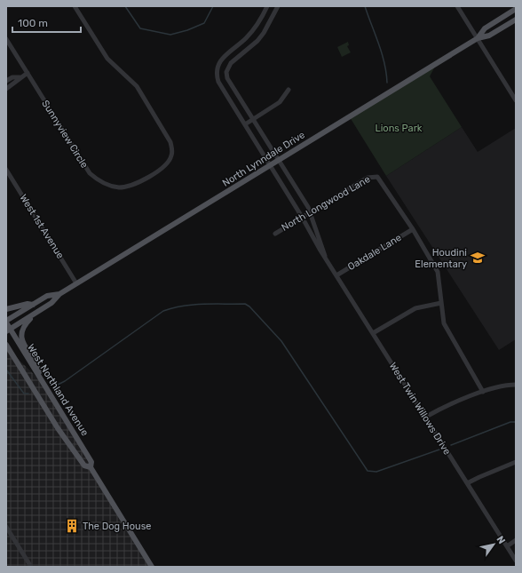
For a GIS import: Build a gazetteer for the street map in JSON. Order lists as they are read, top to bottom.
{
  "streets": {
    "main road": ["North Lynndale Drive", "West Northland Avenue"],
    "street": [
      "Sunnyview Circle",
      "North Longwood Lane",
      "West 1st Avenue",
      "Oakdale Lane",
      "West Twin Willows Drive"
    ]
  },
  "crossings": [
    ["North Lynndale Drive", "West 1st Avenue"],
    ["North Lynndale Drive", "West Northland Avenue"],
    ["North Lynndale Drive", "West Twin Willows Drive"],
    ["North Longwood Lane", "Oakdale Lane"],
    ["North Longwood Lane", "West Twin Willows Drive"],
    ["Oakdale Lane", "West Twin Willows Drive"]
  ],
  "parks": ["Lions Park"],
  "places": {
    "school or university": ["Houdini Elementary"],
    "building": ["The Dog House"]
  },
  "scale_bar": "100 m",
  "north": "top right"
}
